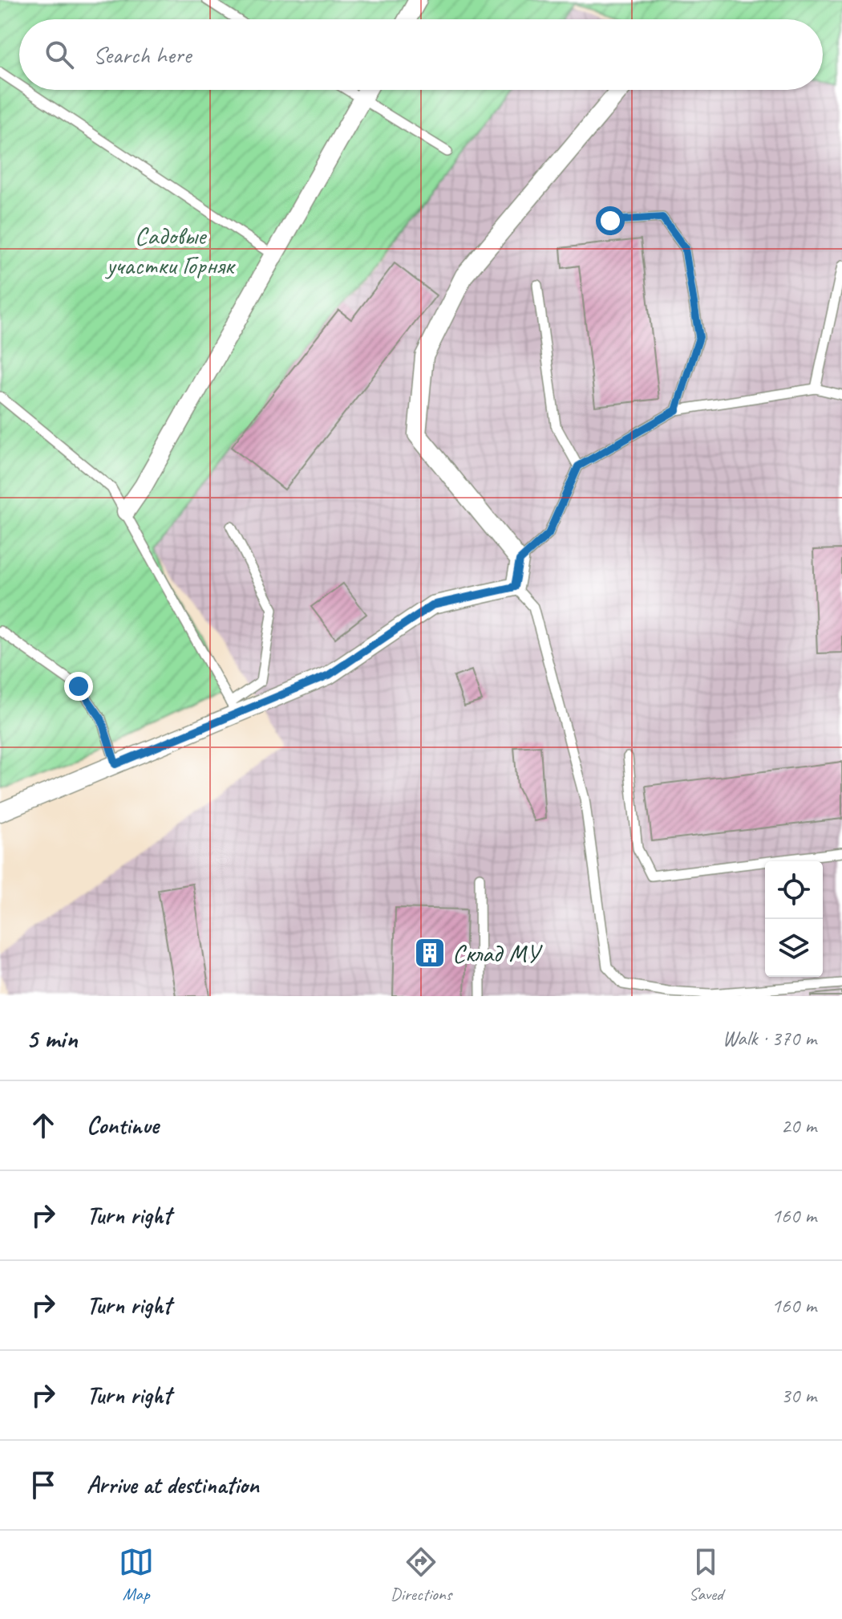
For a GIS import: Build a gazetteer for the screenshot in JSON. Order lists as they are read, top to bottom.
{
  "parks": ["Садовые участки Горняк"],
  "places": {
    "building": ["Склад МУ"]
  },
  "page": {
    "search": "Search here",
    "heading": ["5 min", "Walk · 370 m"],
    "list": [
      ["Continue", "20 m"],
      ["Turn right", "160 m"],
      ["Turn right", "160 m"],
      ["Turn right", "30 m"],
      "Arrive at destination"
    ],
    "nav": ["Map", "Directions", "Saved"]
  }
}
